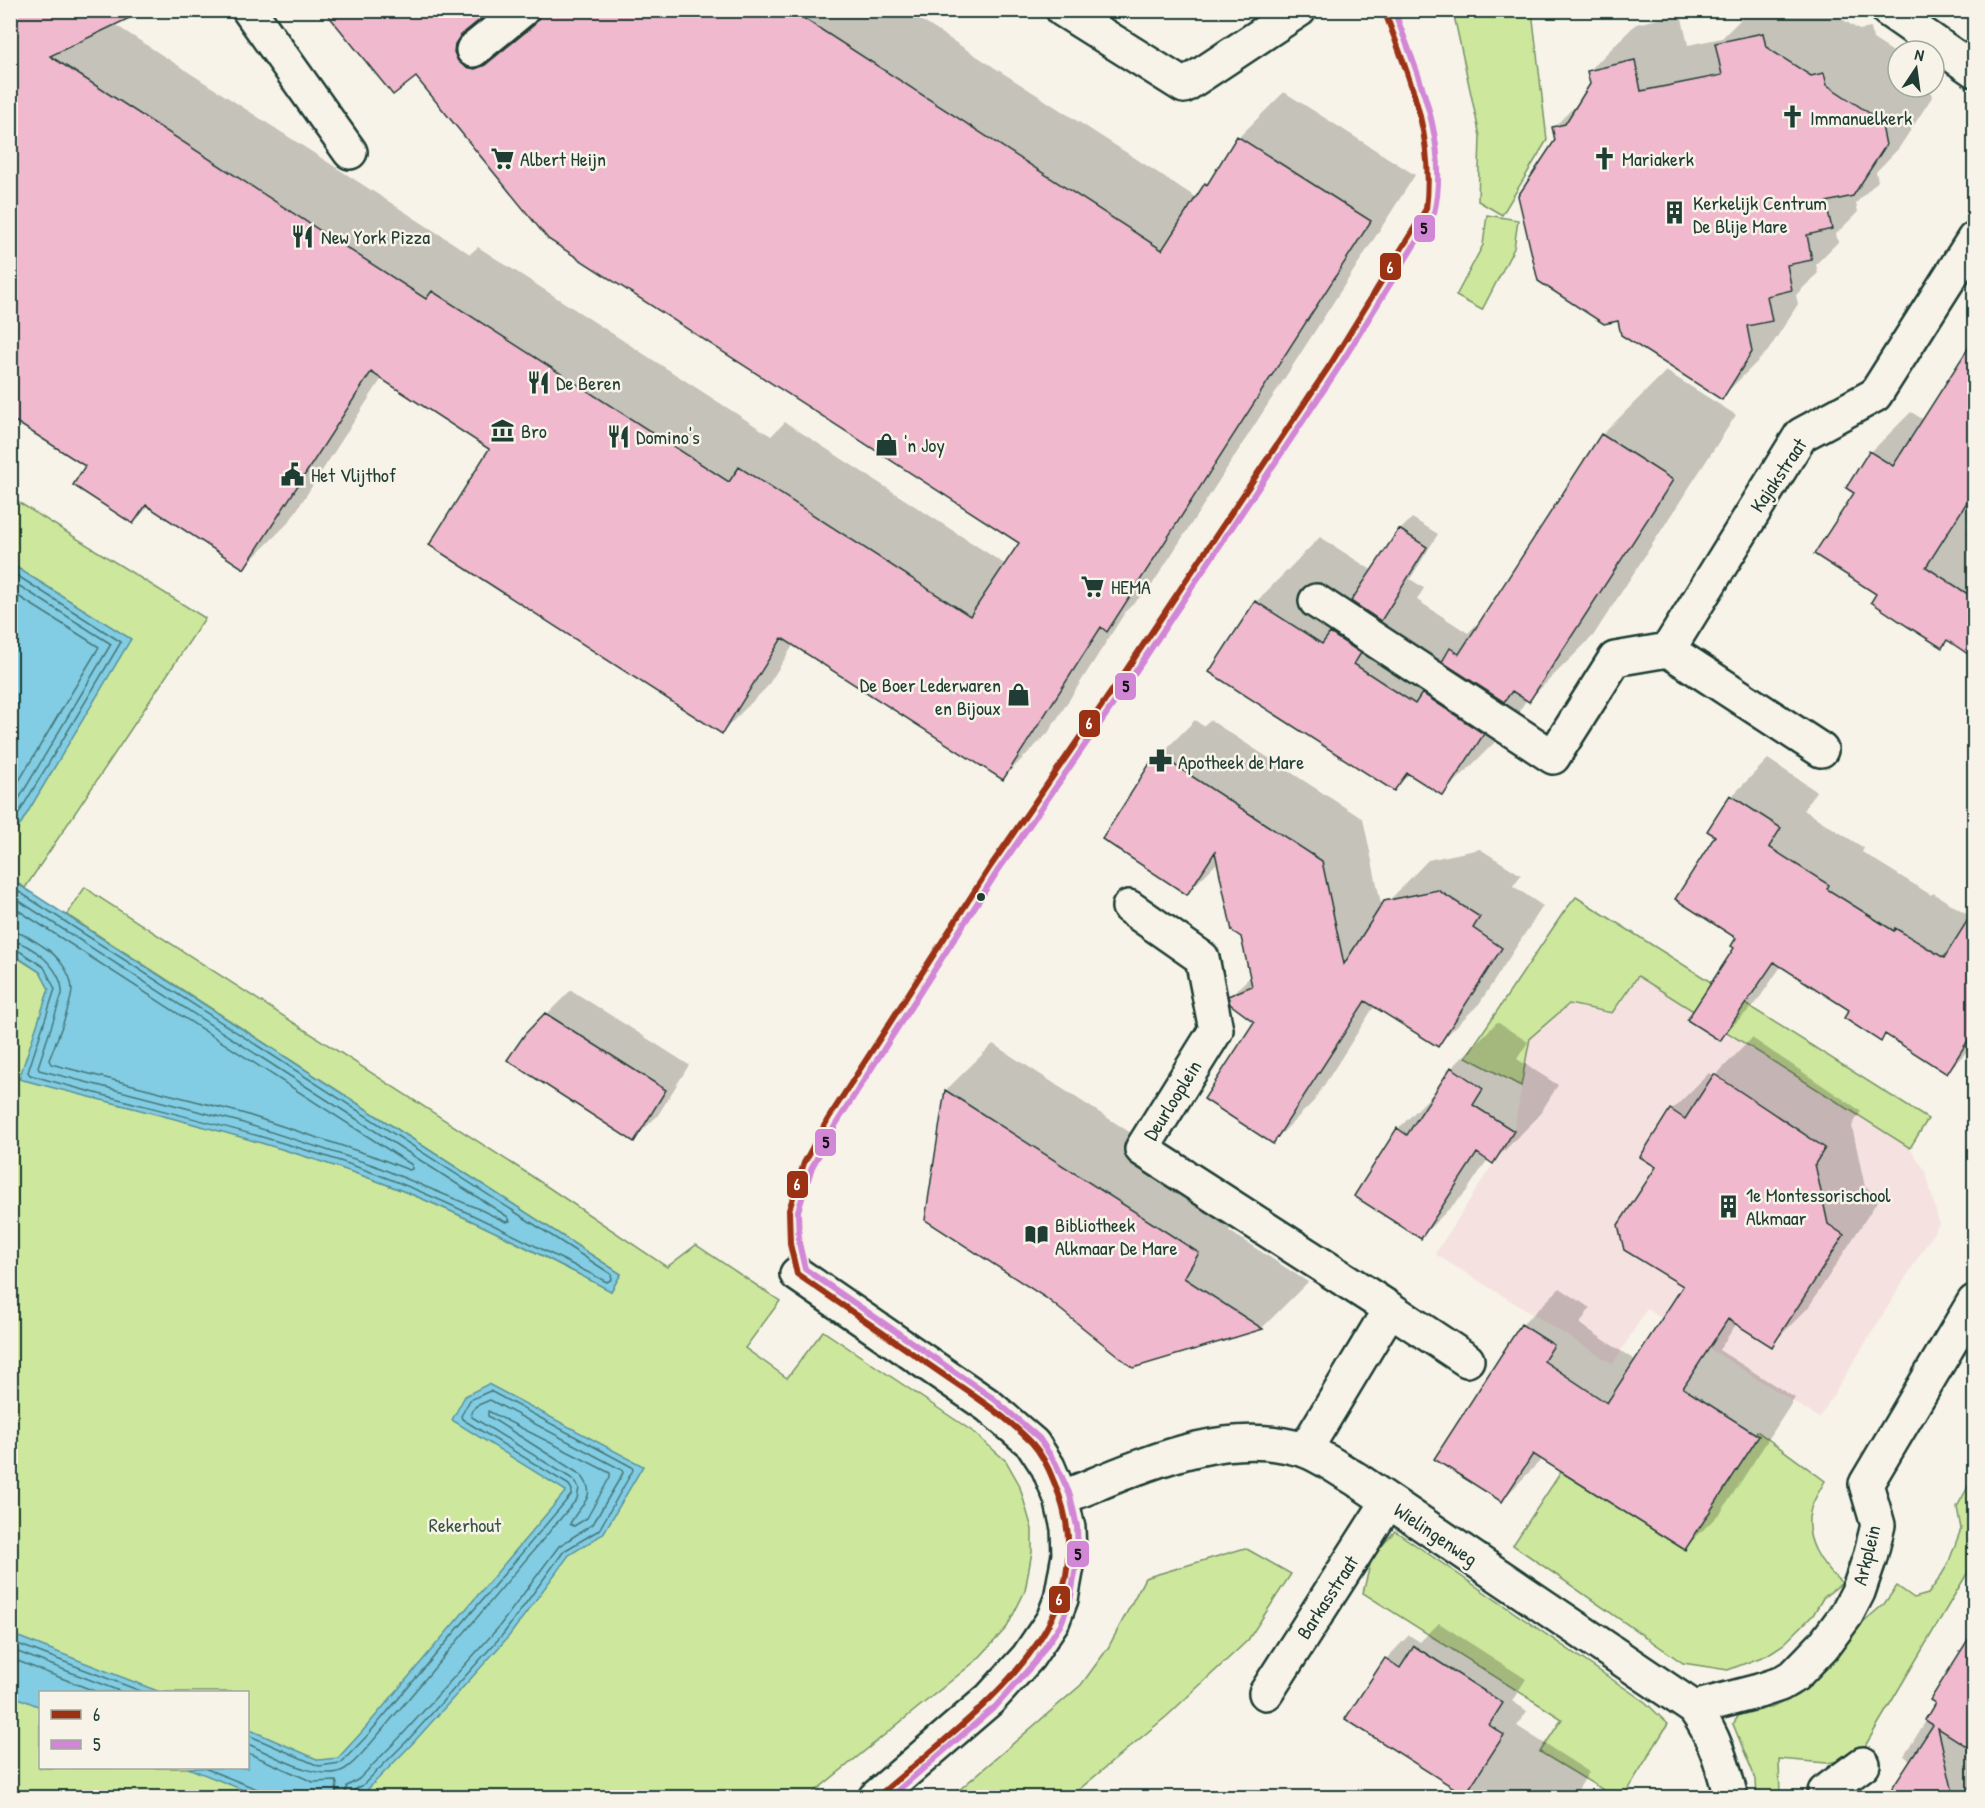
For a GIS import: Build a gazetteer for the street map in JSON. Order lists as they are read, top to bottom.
{
  "streets": {
    "street": [
      "Kajakstraat",
      "Deurlooplein",
      "Wielingenweg",
      "Arkplein",
      "Barkasstraat"
    ]
  },
  "crossings": [
    ["Wielingenweg", "Arkplein"],
    ["Wielingenweg", "Barkasstraat"]
  ],
  "parks": ["Rekerhout"],
  "places": {
    "church": ["Immanuelkerk", "Mariakerk"],
    "supermarket": ["Albert Heijn", "HEMA"],
    "building": ["Kerkelijk Centrum De Blije Mare", "1e Montessorischool Alkmaar"],
    "restaurant": ["New York Pizza", "De Beren", "Domino's"],
    "museum": ["Bro"],
    "shop": ["'n Joy", "De Boer Lederwaren en Bijoux"],
    "public building": ["Het Vlijthof"],
    "pharmacy": ["Apotheek de Mare"],
    "library": ["Bibliotheek Alkmaar De Mare"]
  },
  "lines": ["transit line 6", "transit line 5"],
  "legend": ["6", "5"],
  "north": "top"
}
